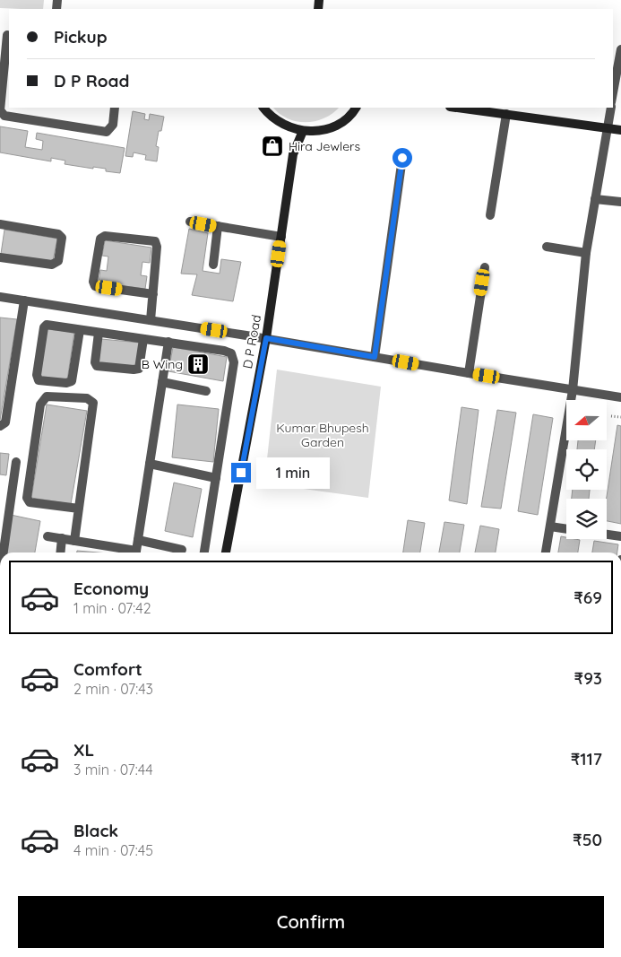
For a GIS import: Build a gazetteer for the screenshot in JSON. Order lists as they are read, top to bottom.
{
  "streets": {
    "street": ["D P Road"]
  },
  "parks": ["Kumar Bhupesh Garden"],
  "places": {
    "shop": ["Hira Jewlers"],
    "building": ["B Wing"]
  },
  "north": "left",
  "page": {
    "banner": ["Pickup", "D P Road"],
    "bubble": "1 min",
    "list": [
      {
        "name": "Economy",
        "note": "1 min · 07:42",
        "value": "₹69"
      },
      {
        "name": "Comfort",
        "note": "2 min · 07:43",
        "value": "₹93"
      },
      {
        "name": "XL",
        "note": "3 min · 07:44",
        "value": "₹117"
      },
      {
        "name": "Black",
        "note": "4 min · 07:45",
        "value": "₹50"
      }
    ],
    "buttons": "Confirm"
  }
}
